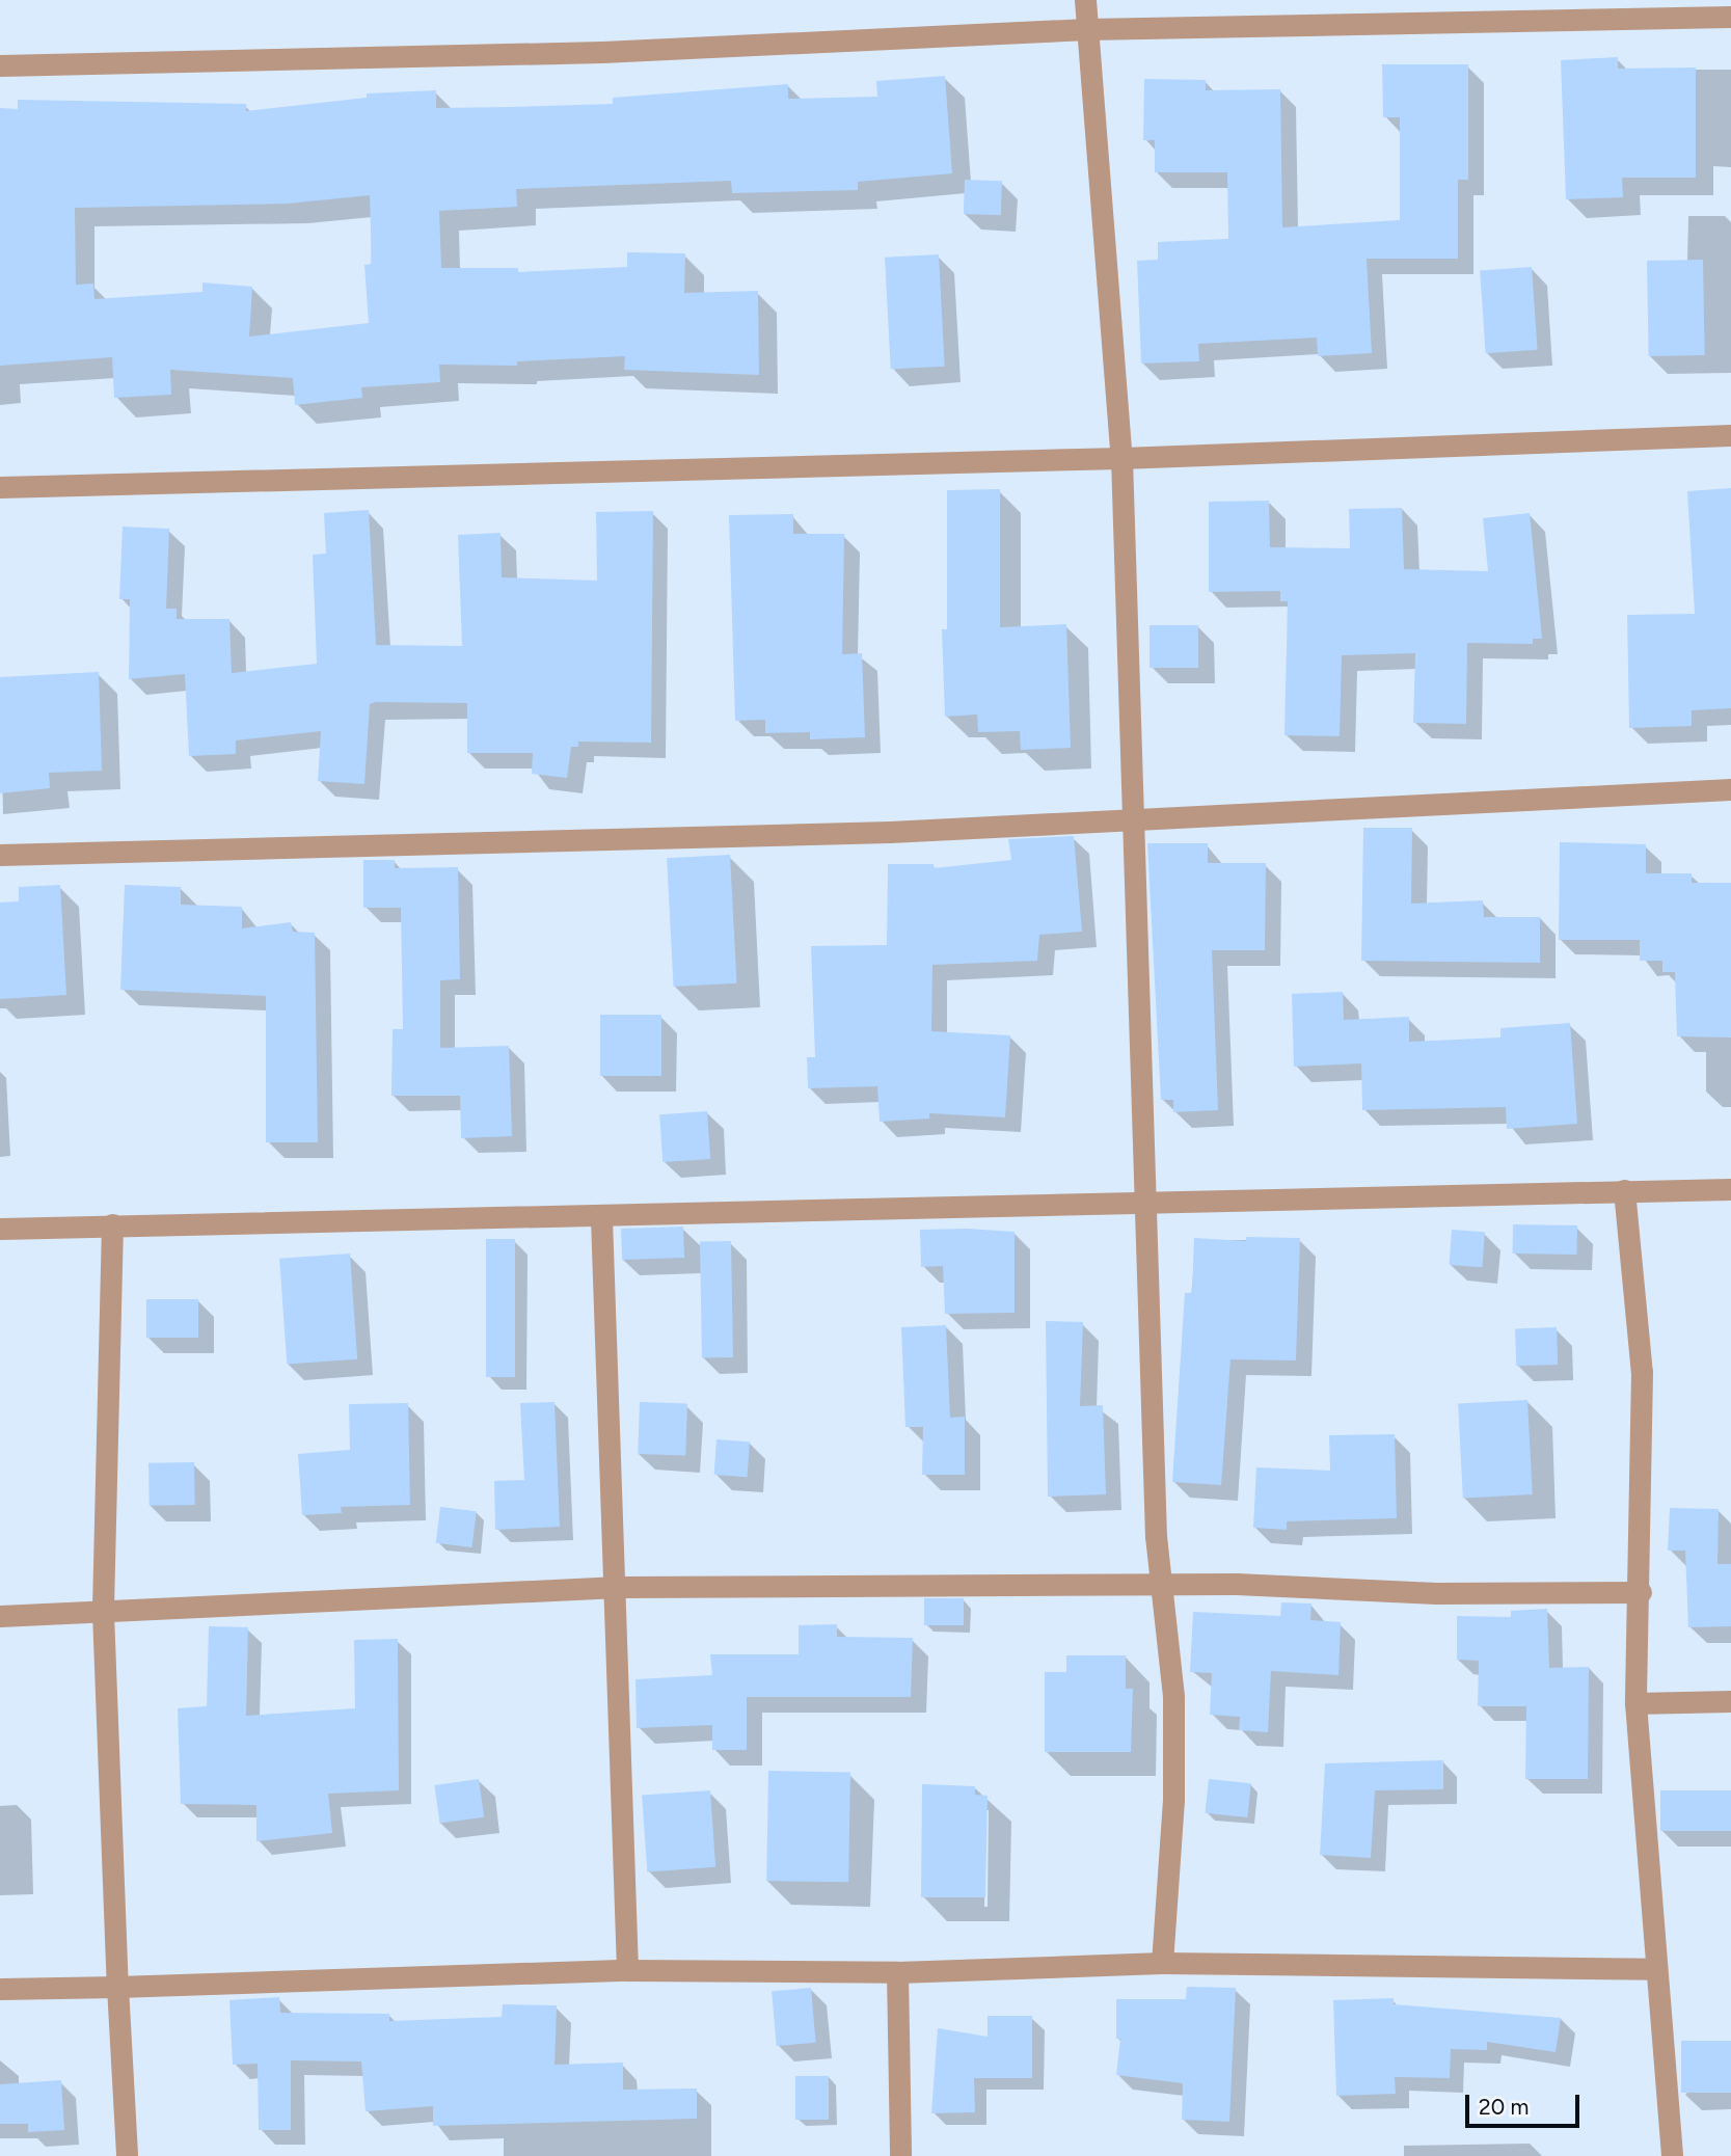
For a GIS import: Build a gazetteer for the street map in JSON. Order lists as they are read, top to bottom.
{
  "scale_bar": "20 m"
}
